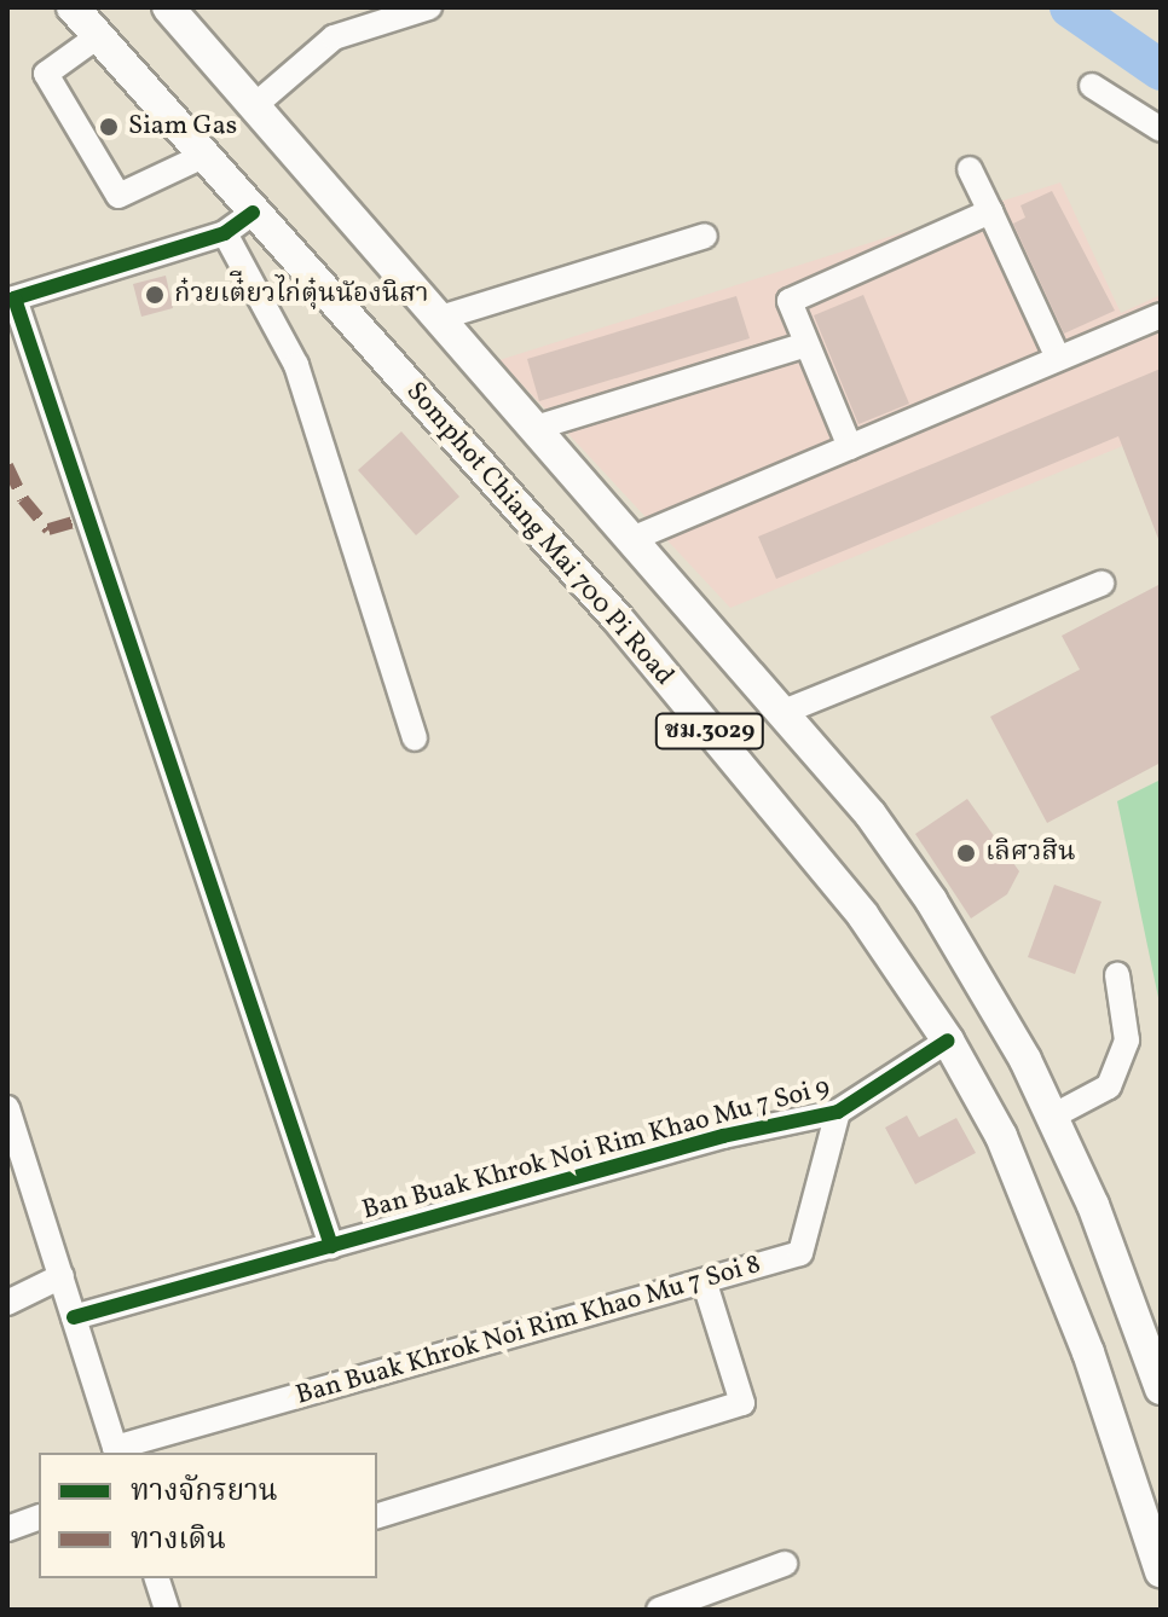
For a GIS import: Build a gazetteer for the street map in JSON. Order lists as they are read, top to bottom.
{
  "streets": {
    "main road": ["Somphot Chiang Mai 700 Pi Road", "ชม.3029"],
    "street": ["Ban Buak Khrok Noi Rim Khao Mu 7 Soi 9", "Ban Buak Khrok Noi Rim Khao Mu 7 Soi 8"]
  },
  "crossings": [
    ["Somphot Chiang Mai 700 Pi Road", "Ban Buak Khrok Noi Rim Khao Mu 7 Soi 9"],
    ["Ban Buak Khrok Noi Rim Khao Mu 7 Soi 9", "Ban Buak Khrok Noi Rim Khao Mu 7 Soi 8"]
  ],
  "places": ["Siam Gas", "ก๋วยเต๋ียวไก่ตุ๋นนัองนิสา", "เลิศวสิน"],
  "legend": ["ทางจักรยาน", "ทางเดิน"]
}
